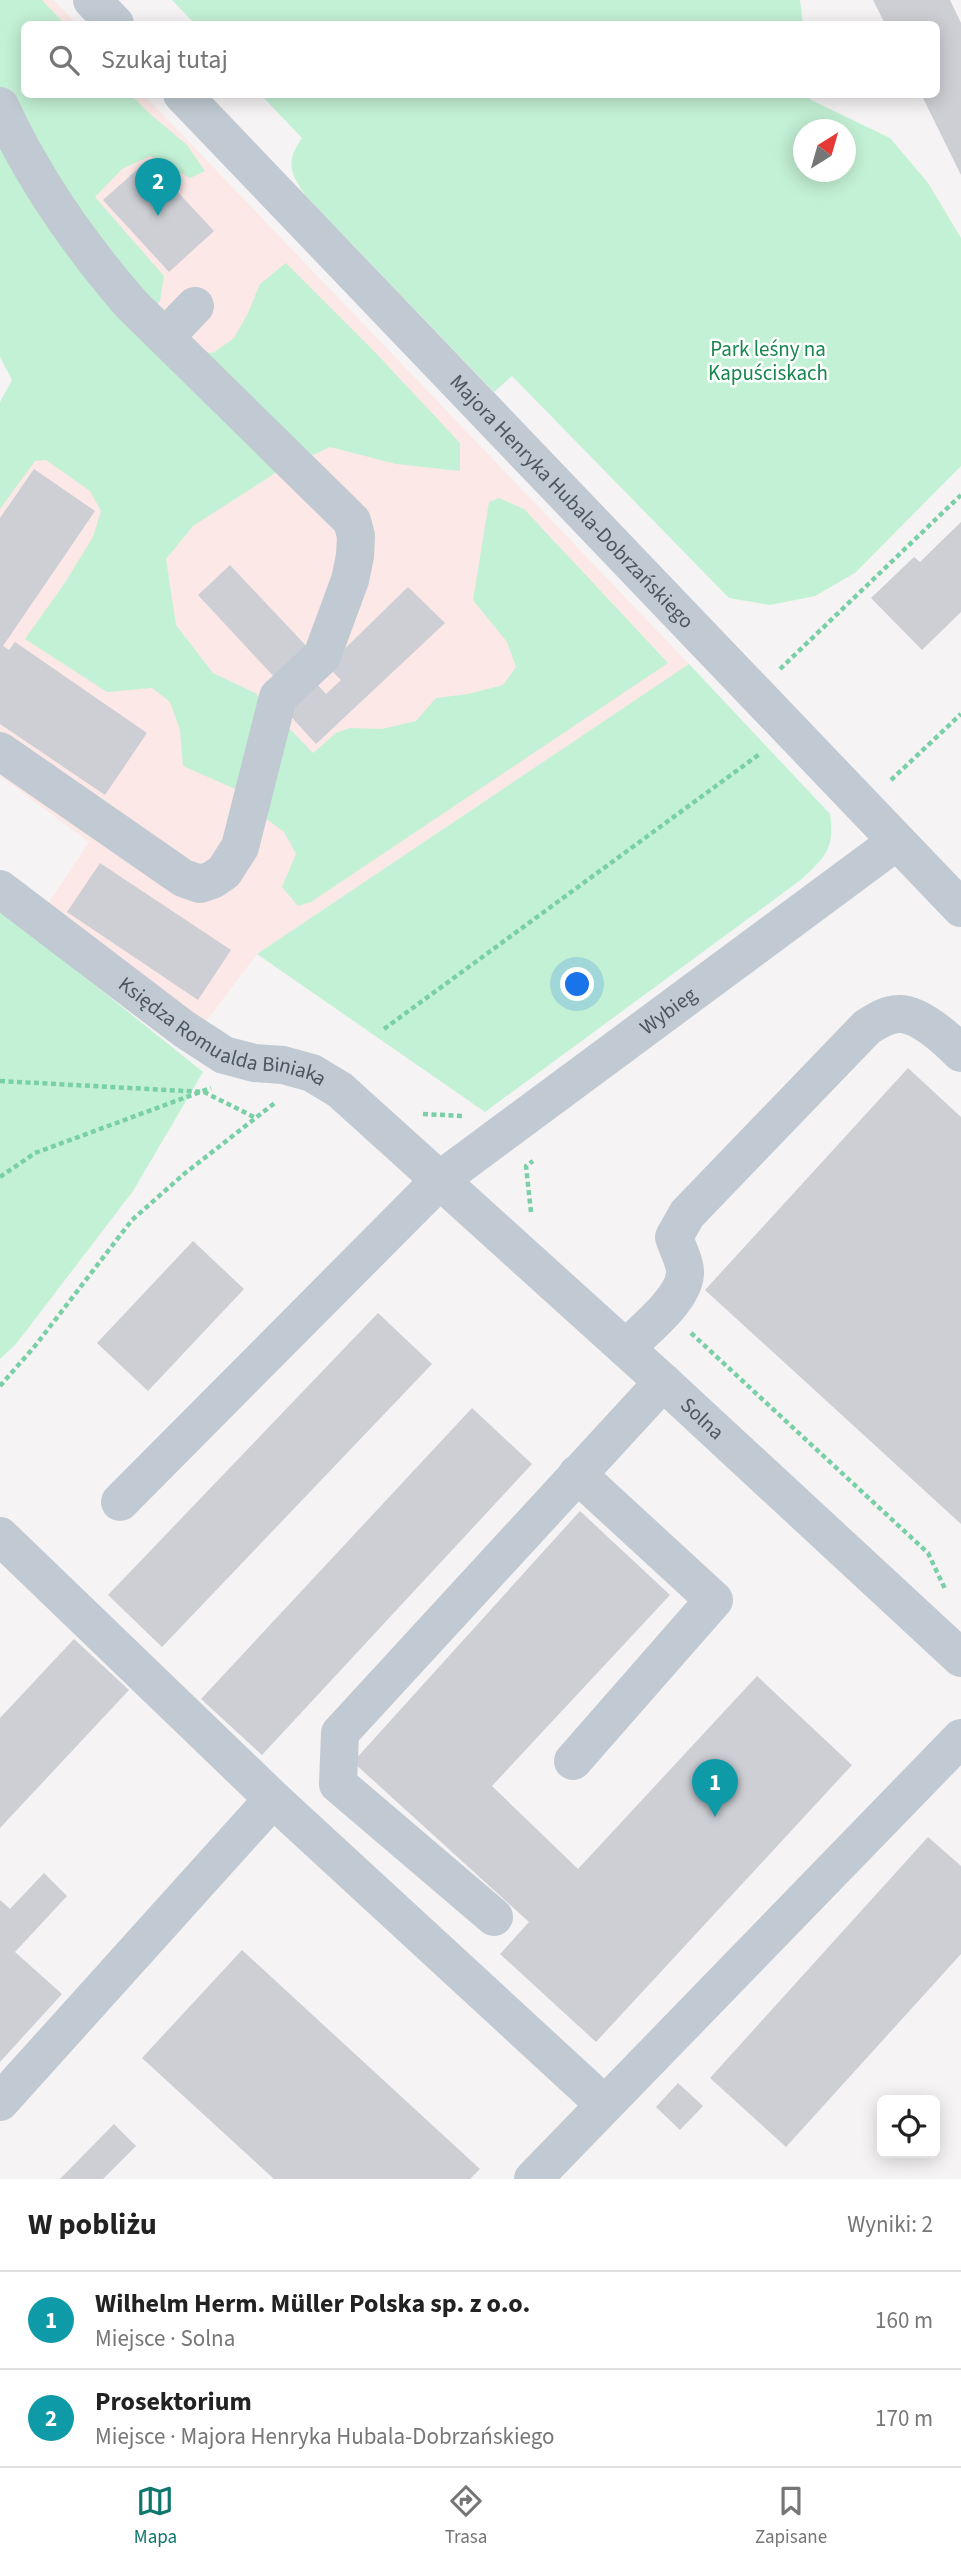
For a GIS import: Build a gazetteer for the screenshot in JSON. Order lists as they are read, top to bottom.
{
  "streets": {
    "street": [
      "Majora Henryka Hubala-Dobrzańskiego",
      "Wybieg",
      "Księdza Romualda Biniaka",
      "Solna"
    ]
  },
  "crossings": [
    ["Majora Henryka Hubala-Dobrzańskiego", "Wybieg"],
    ["Wybieg", "Księdza Romualda Biniaka"],
    ["Wybieg", "Solna"],
    ["Księdza Romualda Biniaka", "Solna"]
  ],
  "parks": ["Park leśny na Kapuściskach"],
  "north": "top right",
  "page": {
    "search": "Szukaj tutaj",
    "pins": ["2", "1"],
    "heading": ["W pobliżu", "Wyniki: 2"],
    "list": [
      {
        "mark": "1",
        "name": "Wilhelm Herm. Müller Polska sp. z o.o.",
        "note": "Miejsce · Solna",
        "value": "160 m"
      },
      {
        "mark": "2",
        "name": "Prosektorium",
        "note": "Miejsce · Majora Henryka Hubala-Dobrzańskiego",
        "value": "170 m"
      }
    ],
    "nav": ["Mapa", "Trasa", "Zapisane"]
  }
}
